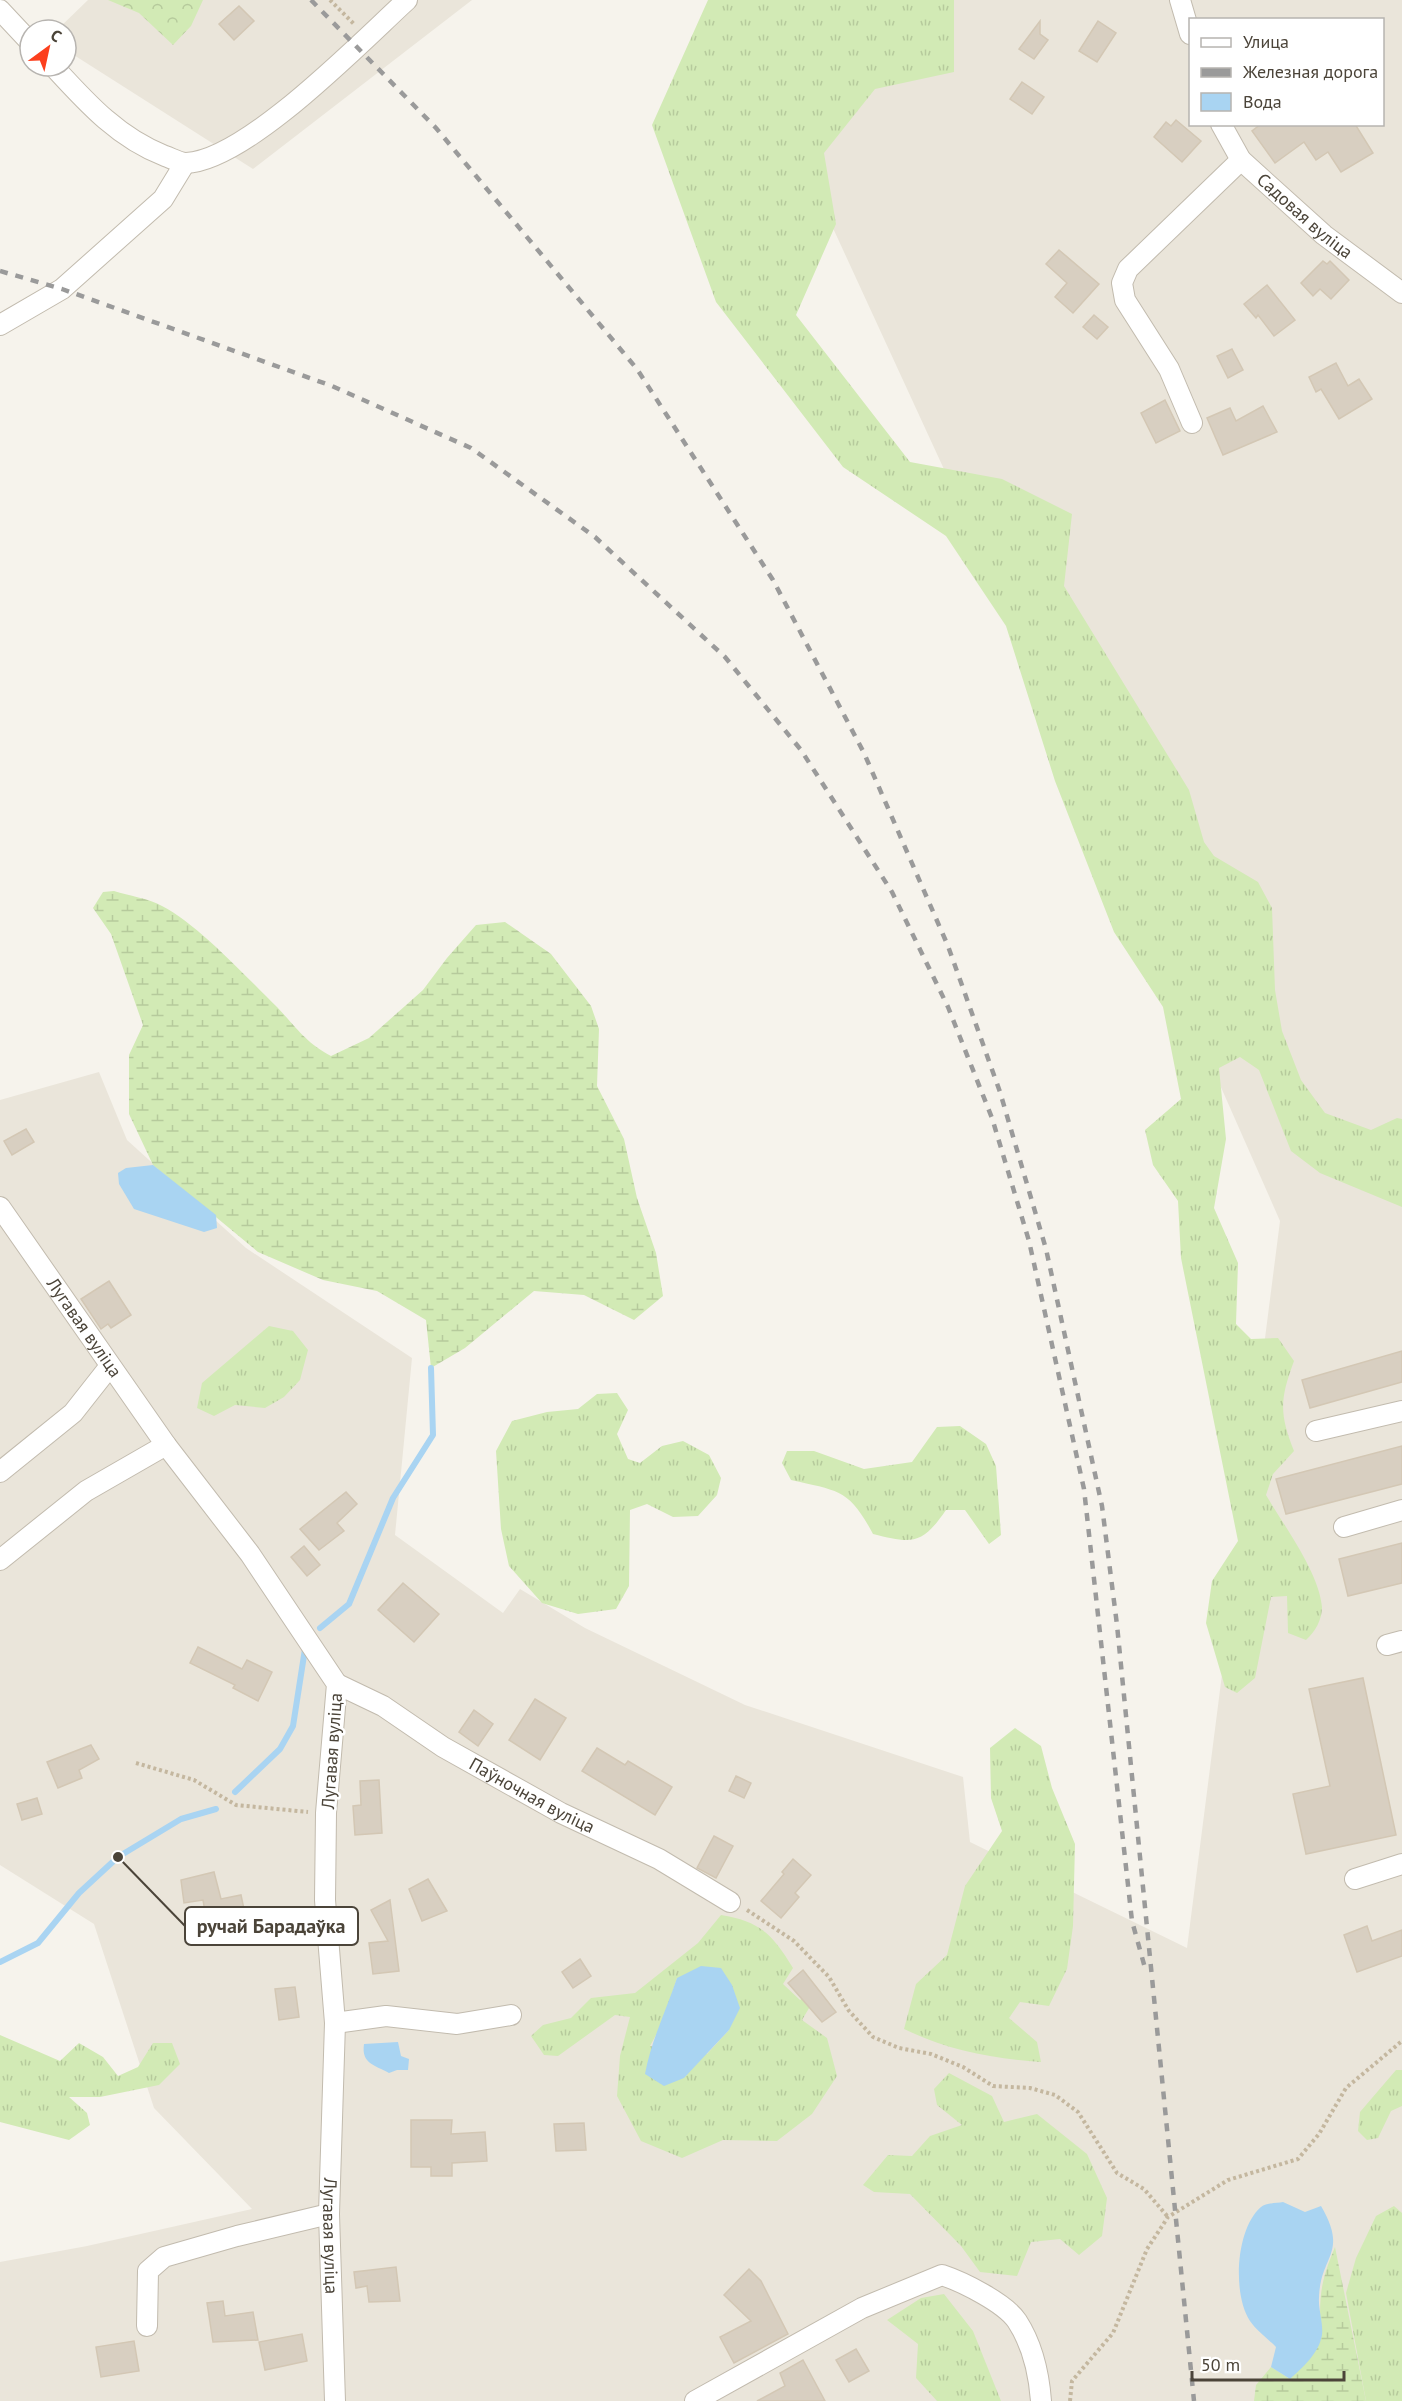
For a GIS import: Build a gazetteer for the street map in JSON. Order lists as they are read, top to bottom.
{
  "streets": {
    "street": ["Садовая вуліца", "Лугавая вуліца", "Паўночная вуліца"]
  },
  "crossings": [
    ["Лугавая вуліца", "Паўночная вуліца"]
  ],
  "places": ["ручай Барадаўка"],
  "legend": ["Улица", "Железная дорога", "Вода"],
  "scale_bar": "50 m",
  "north": "top right"
}
